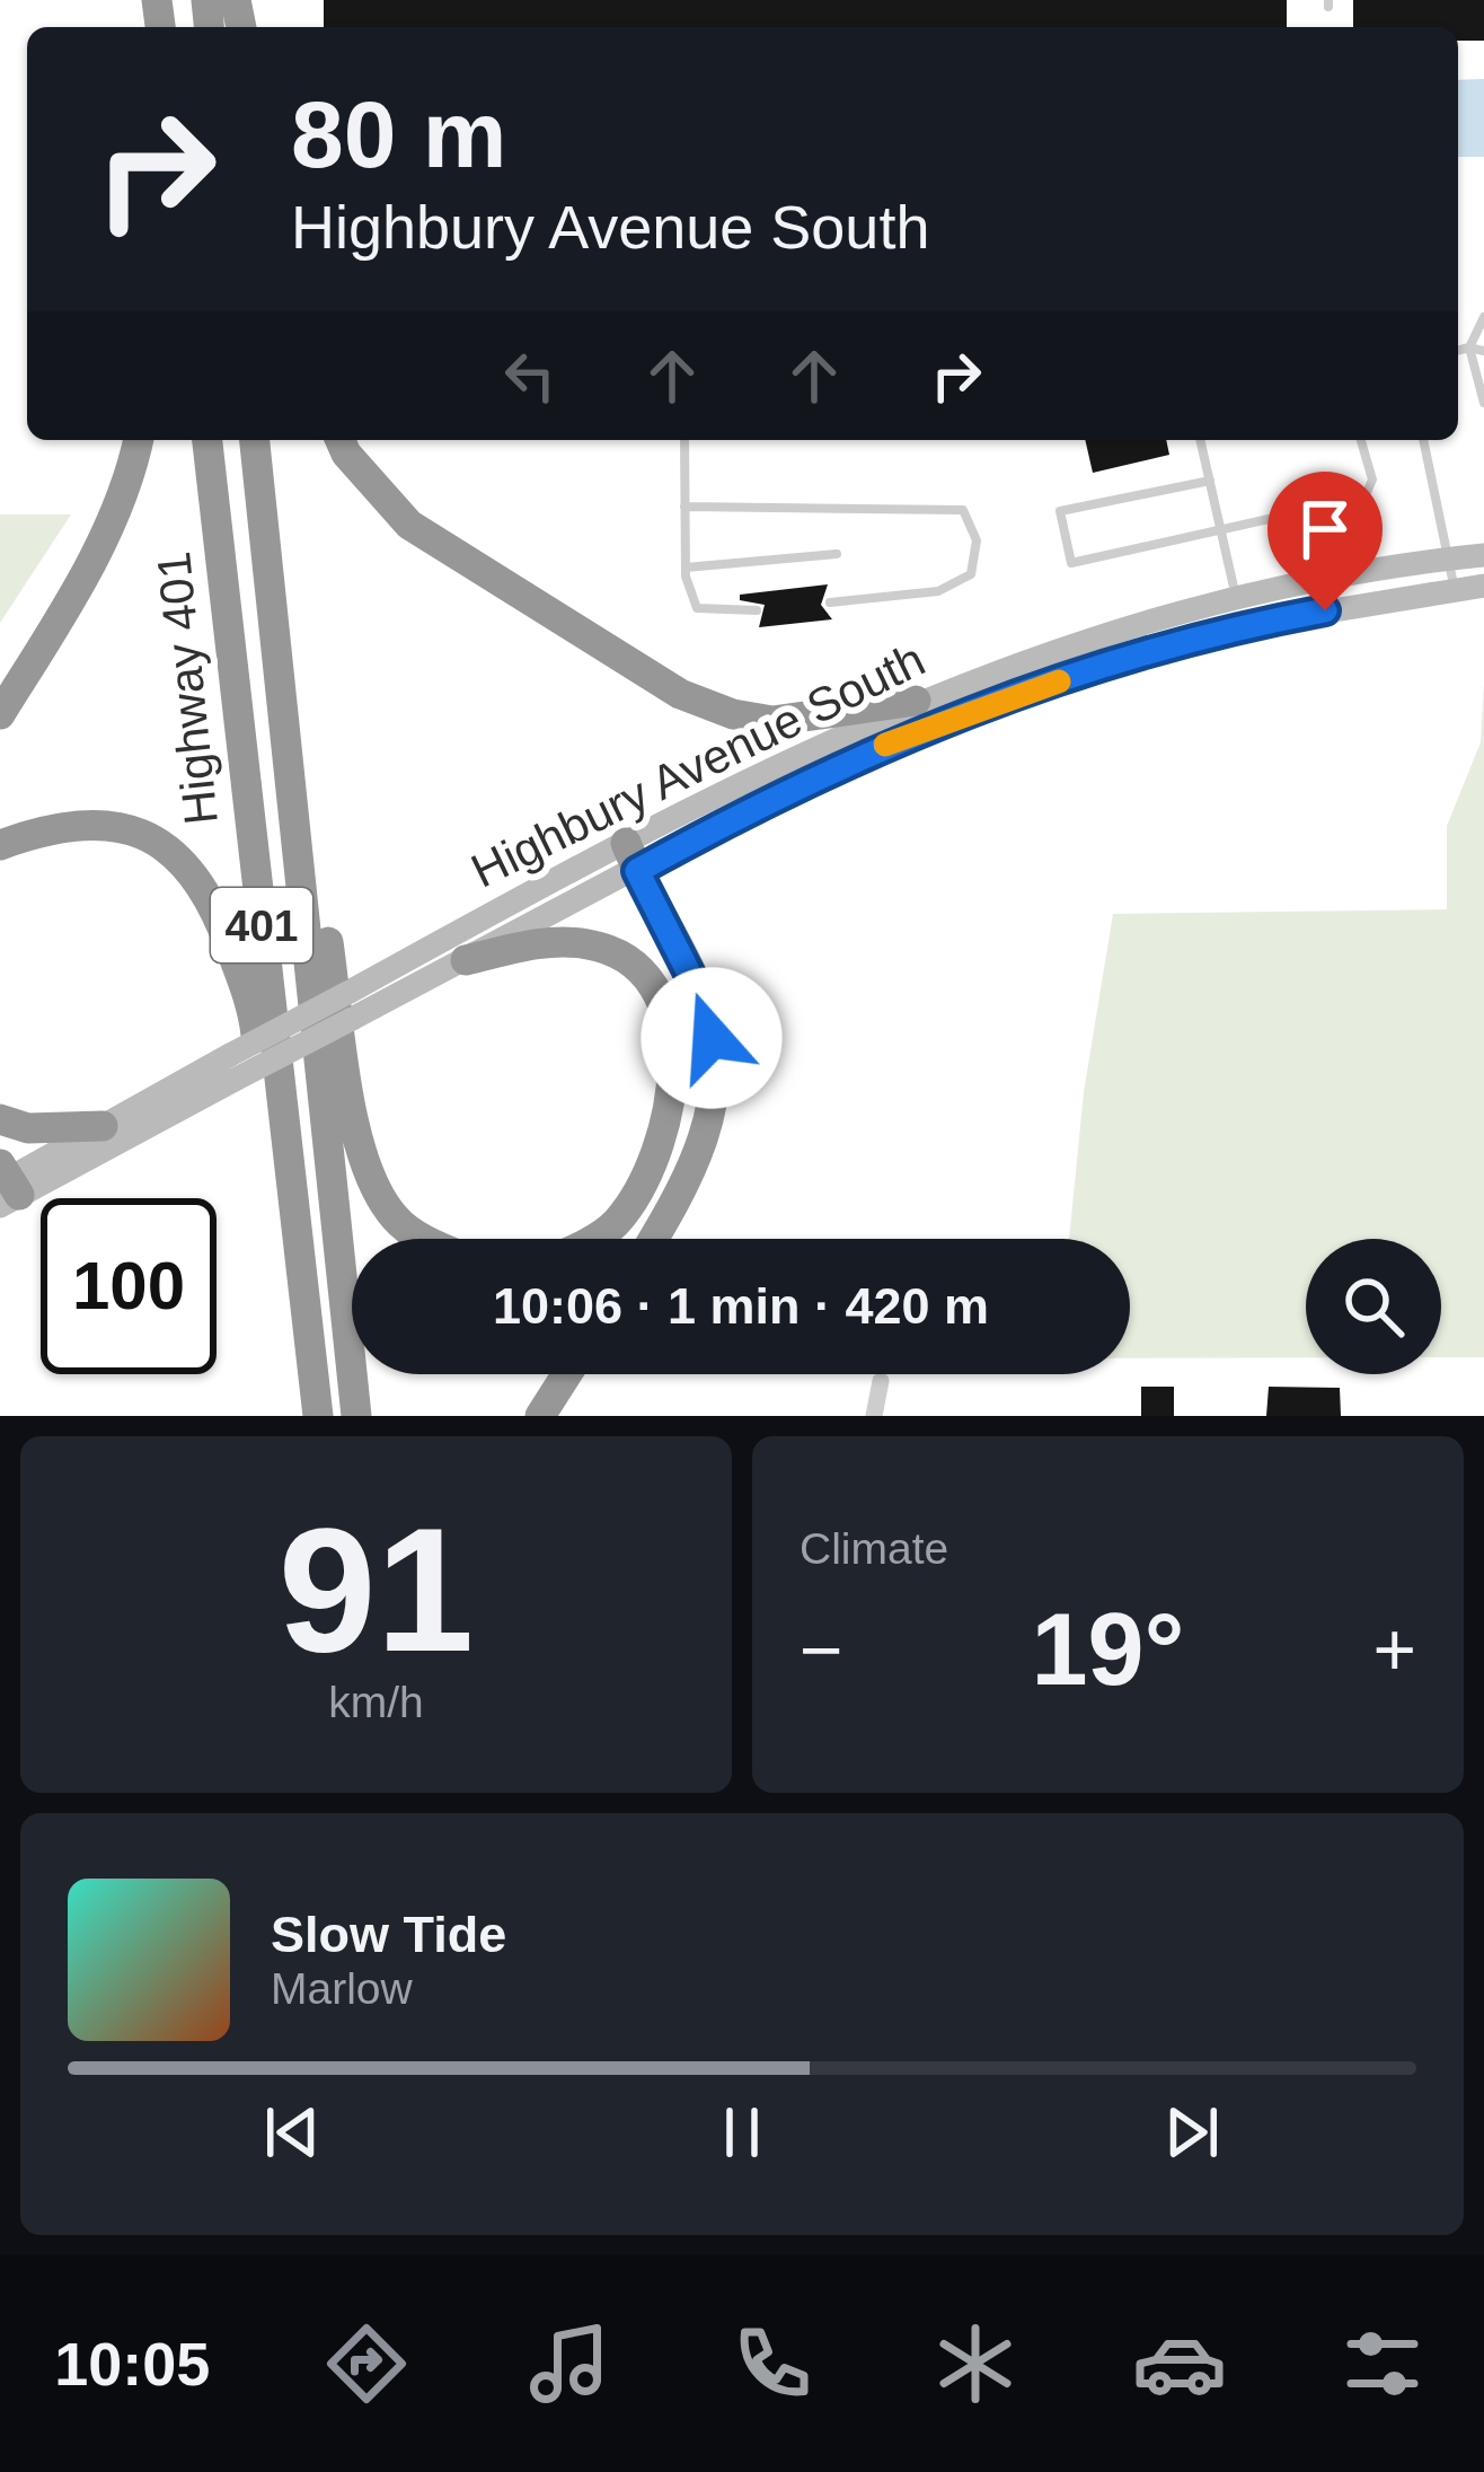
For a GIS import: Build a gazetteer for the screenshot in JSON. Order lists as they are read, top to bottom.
{
  "streets": {
    "highway": ["Highway 401", "401"],
    "main road": ["Highbury Avenue South"]
  },
  "page": {
    "turn": ["80 m", "Highbury Avenue South"],
    "limit": "100",
    "trip": "10:06 · 1 min · 420 m",
    "tile": [
      ["91", "km/h"],
      "Climate"
    ],
    "heat": ["−", "19°", "+"],
    "song": ["Slow Tide", "Marlow"],
    "tabs": "10:05"
  }
}
